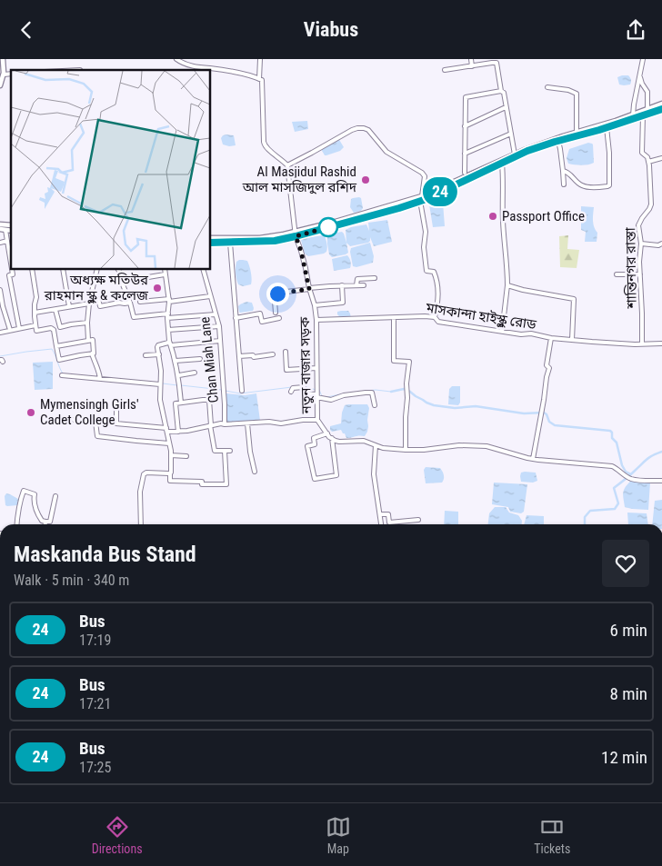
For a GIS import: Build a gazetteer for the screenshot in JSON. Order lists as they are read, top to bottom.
{
  "streets": {
    "street": [
      "শান্তিনগর রাস্তা",
      "মাসকান্দা হাইস্কুল রোড",
      "Chan Miah Lane",
      "নতুন বাজার সড়ক"
    ]
  },
  "crossings": [
    ["শান্তিনগর রাস্তা", "মাসকান্দা হাইস্কুল রোড"],
    ["মাসকান্দা হাইস্কুল রোড", "নতুন বাজার সড়ক"]
  ],
  "places": [
    "Al Masjidul Rashid আল মাসজিদুল রশিদ",
    "Passport Office",
    "অধ্যক্ষ মতিউর রাহমান স্কুল & কলেজ",
    "Mymensingh Girls' Cadet College"
  ],
  "lines": ["bus line 24"],
  "page": {
    "header": "Viabus",
    "on_map": "24",
    "heading": ["Maskanda Bus Stand", "Walk · 5 min · 340 m"],
    "list": [
      {
        "mark": "24",
        "name": "Bus",
        "note": "17:19",
        "value": "6 min"
      },
      {
        "mark": "24",
        "name": "Bus",
        "note": "17:21",
        "value": "8 min"
      },
      {
        "mark": "24",
        "name": "Bus",
        "note": "17:25",
        "value": "12 min"
      }
    ],
    "tabs": ["Directions", "Map", "Tickets"]
  }
}
